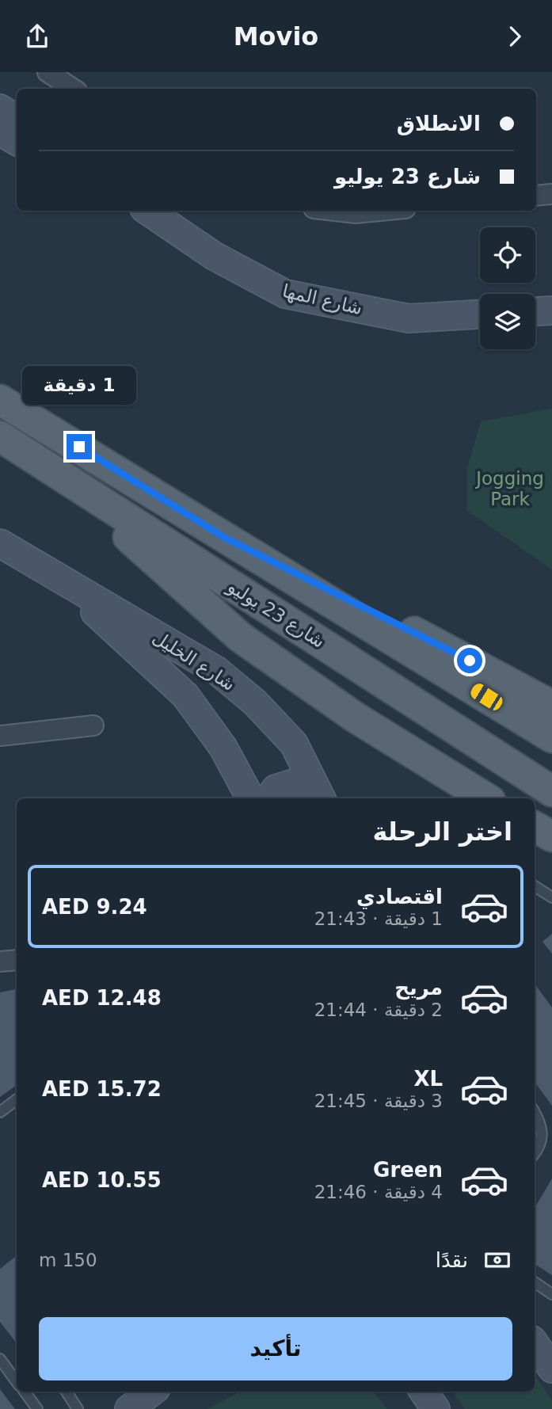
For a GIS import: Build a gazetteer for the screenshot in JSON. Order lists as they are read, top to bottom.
{
  "streets": {
    "main road": ["شارع 23 يوليو"],
    "street": ["شارع المها", "شارع الخليل"]
  },
  "parks": ["Jogging Park"],
  "page": {
    "header": "Movio",
    "banner": ["الانطلاق", "شارع 23 يوليو"],
    "bubble": "1 دقيقة",
    "heading": "اختر الرحلة",
    "list": [
      {
        "name": "اقتصادي",
        "note": "1 دقيقة · 21:43",
        "value": "AED 9.24"
      },
      {
        "name": "مريح",
        "note": "2 دقيقة · 21:44",
        "value": "AED 12.48"
      },
      {
        "name": "XL",
        "note": "3 دقيقة · 21:45",
        "value": "AED 15.72"
      },
      {
        "name": "Green",
        "note": "4 دقيقة · 21:46",
        "value": "AED 10.55"
      }
    ],
    "pay": ["نقدًا", "150 m"],
    "buttons": "تأكيد"
  }
}
